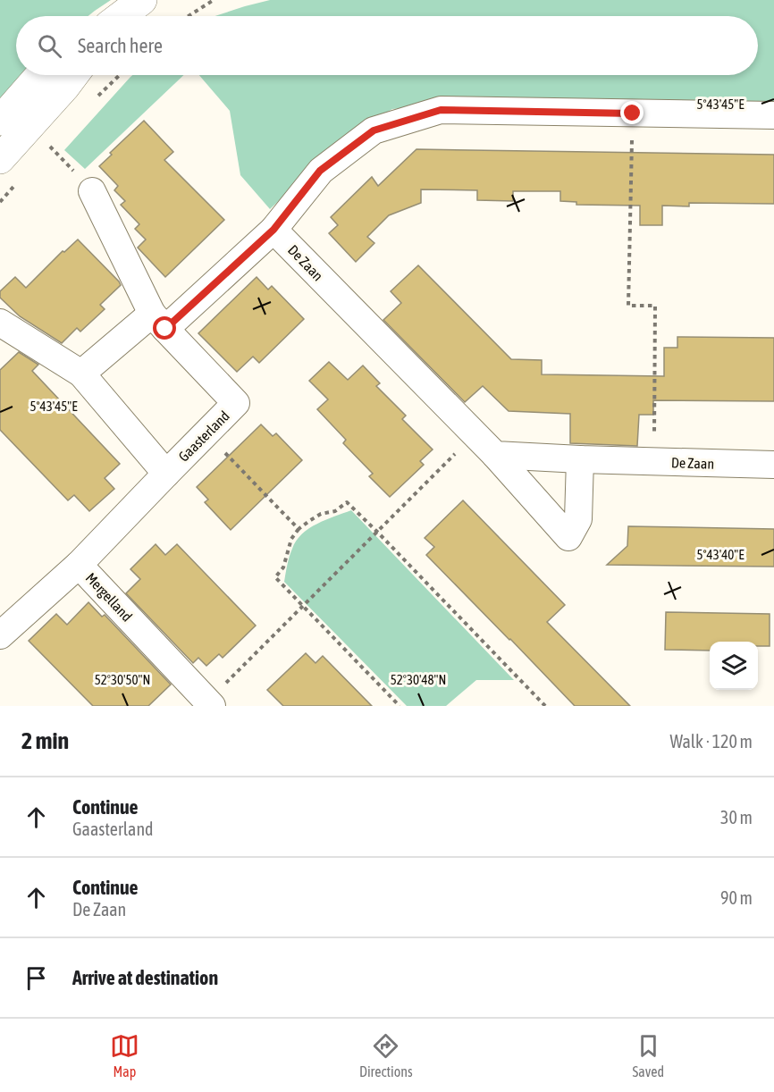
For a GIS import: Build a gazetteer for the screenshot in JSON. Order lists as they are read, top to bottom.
{
  "streets": {
    "street": ["De Zaan", "Gaasterland", "Mergelland"]
  },
  "crossings": [
    ["Gaasterland", "Mergelland"]
  ],
  "page": {
    "search": "Search here",
    "heading": ["2 min", "Walk · 120 m"],
    "list": [
      ["Continue", "Gaasterland", "30 m"],
      ["Continue", "De Zaan", "90 m"],
      "Arrive at destination"
    ],
    "nav": ["Map", "Directions", "Saved"]
  },
  "coordinates": [
    "5°43'45\"E",
    "5°43'40\"E",
    "52°30'50\"N",
    "52°30'48\"N"
  ]
}
